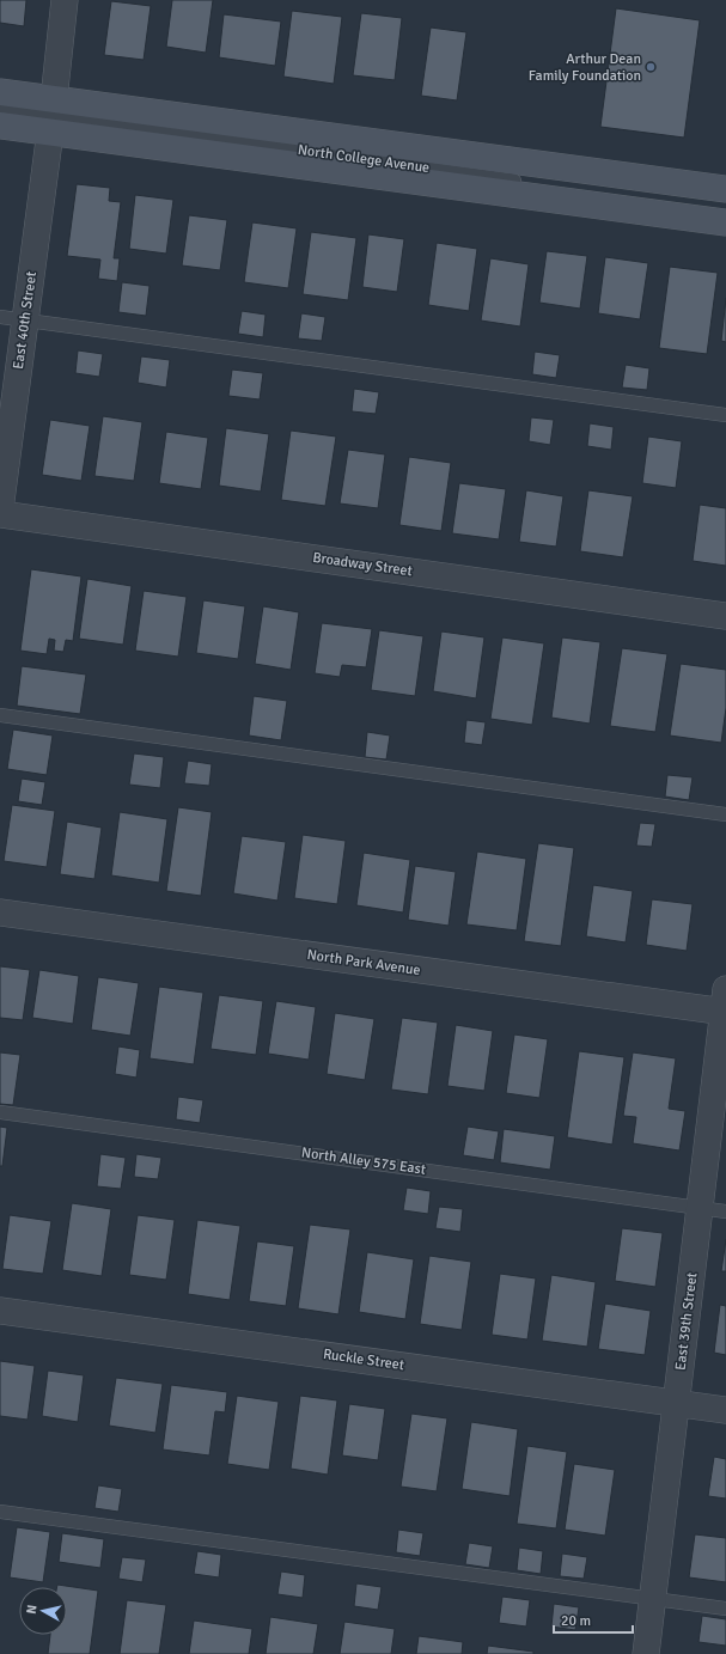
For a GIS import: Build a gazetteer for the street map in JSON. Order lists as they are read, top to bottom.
{
  "streets": {
    "main road": ["North College Avenue"],
    "street": [
      "East 40th Street",
      "Broadway Street",
      "North Park Avenue",
      "East 39th Street",
      "Ruckle Street"
    ],
    "lane": ["North Alley 575 East"]
  },
  "crossings": [
    ["North College Avenue", "East 40th Street"],
    ["North Park Avenue", "East 39th Street"],
    ["North Alley 575 East", "East 39th Street"],
    ["East 39th Street", "Ruckle Street"]
  ],
  "places": ["Arthur Dean Family Foundation"],
  "scale_bar": "20 m",
  "north": "left"
}
